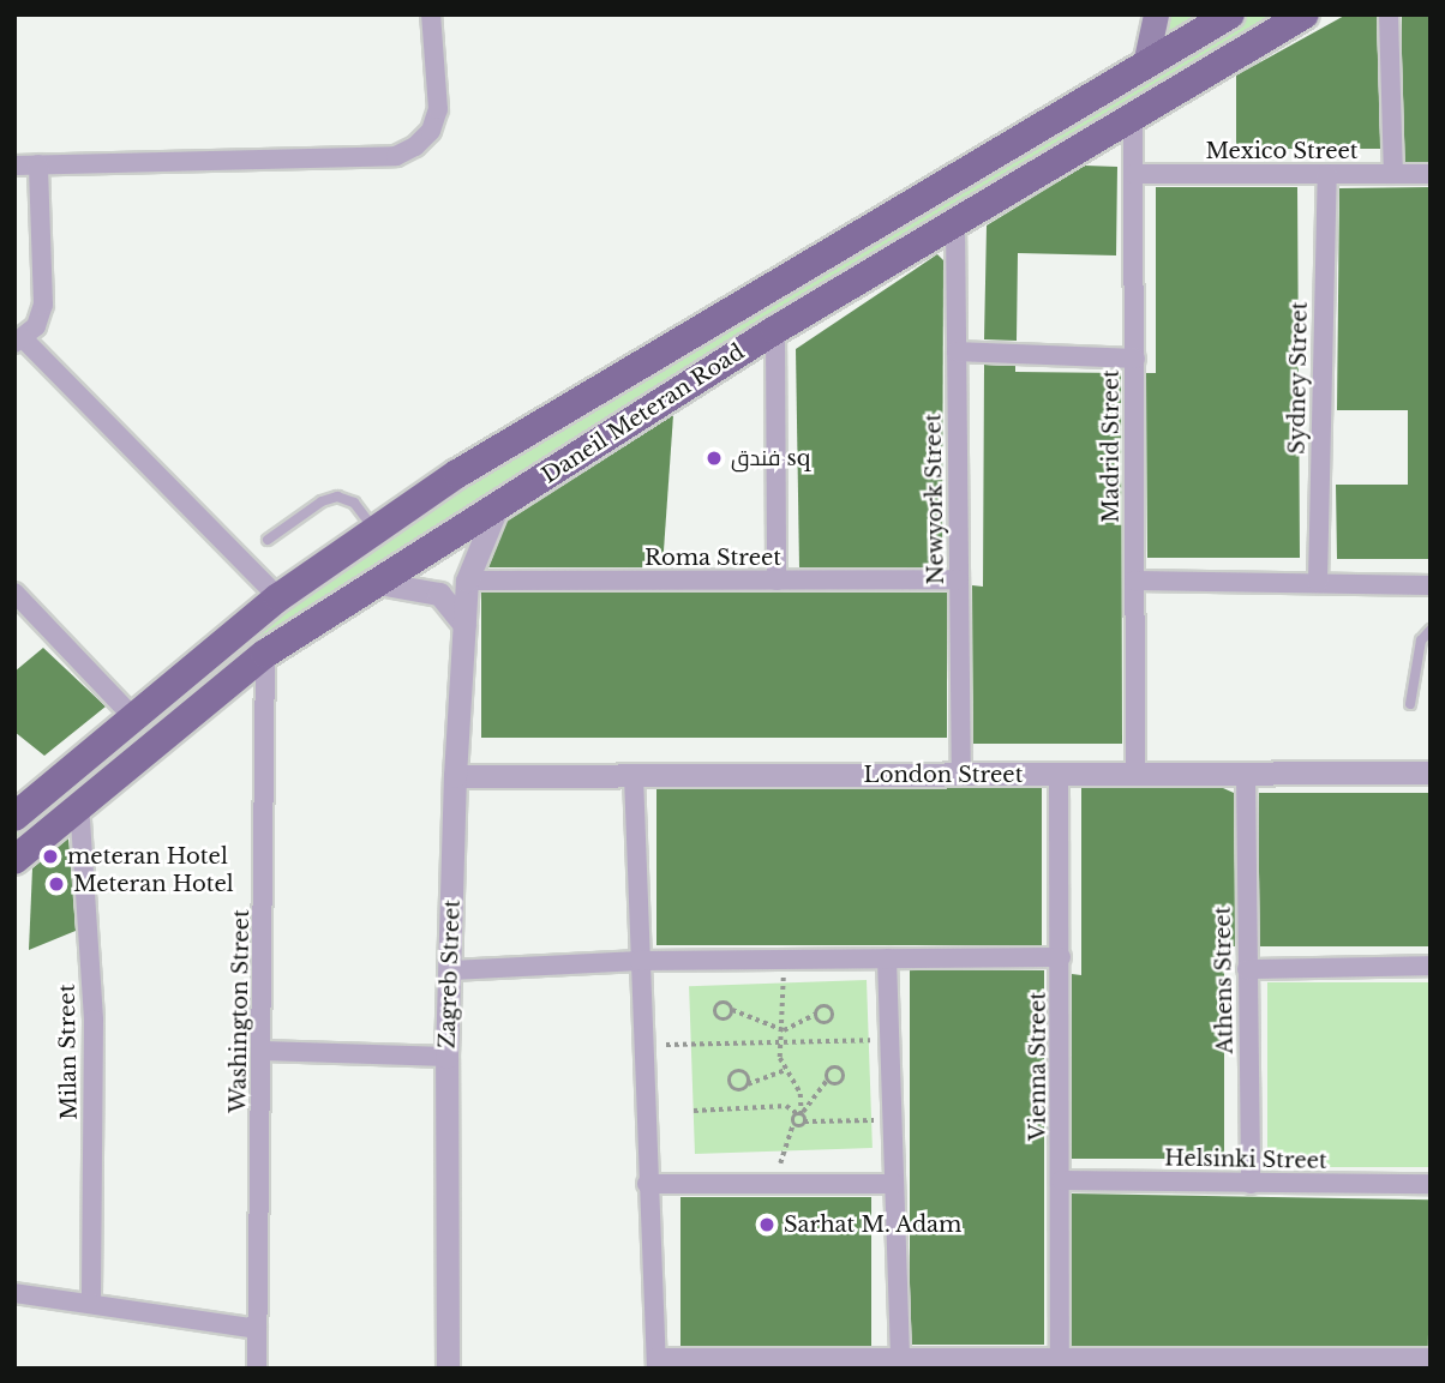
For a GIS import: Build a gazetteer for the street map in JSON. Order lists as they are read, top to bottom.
{
  "streets": {
    "main road": ["Daneil Meteran Road"],
    "street": [
      "Mexico Street",
      "Sydney Street",
      "Madrid Street",
      "Newyork Street",
      "Roma Street",
      "London Street",
      "Zagreb Street",
      "Athens Street",
      "Washington Street",
      "Milan Street",
      "Vienna Street",
      "Helsinki Street"
    ]
  },
  "crossings": [
    ["Mexico Street", "Sydney Street"],
    ["Mexico Street", "Madrid Street"],
    ["Daneil Meteran Road", "Madrid Street"],
    ["Daneil Meteran Road", "Newyork Street"],
    ["Daneil Meteran Road", "Zagreb Street"],
    ["Daneil Meteran Road", "Washington Street"],
    ["Daneil Meteran Road", "Milan Street"],
    ["Madrid Street", "London Street"],
    ["Newyork Street", "Roma Street"],
    ["Newyork Street", "London Street"],
    ["Roma Street", "Zagreb Street"],
    ["London Street", "Zagreb Street"],
    ["London Street", "Athens Street"],
    ["London Street", "Vienna Street"],
    ["Athens Street", "Helsinki Street"],
    ["Vienna Street", "Helsinki Street"]
  ],
  "places": [
    "فندق sq",
    "meteran Hotel",
    "Meteran Hotel",
    "Sarhat M. Adam"
  ]
}
